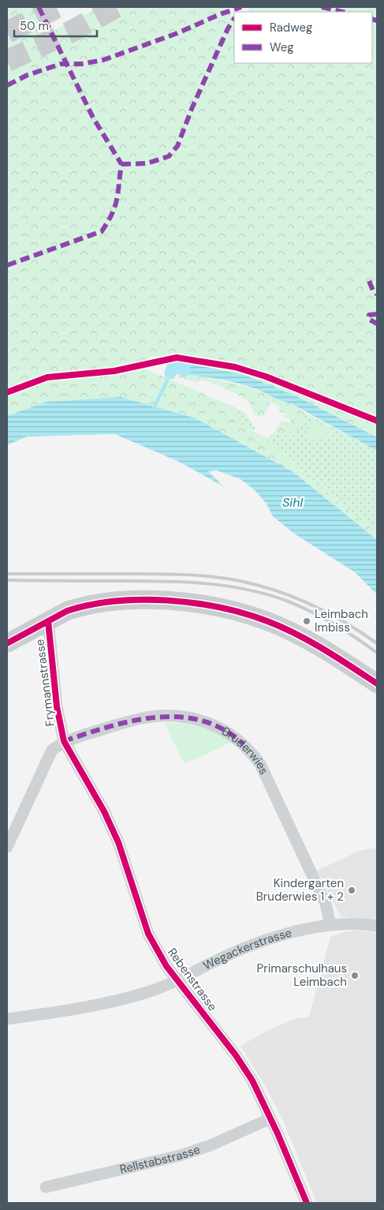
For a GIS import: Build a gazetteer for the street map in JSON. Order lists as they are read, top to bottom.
{
  "streets": {
    "street": [
      "Frymannstrasse",
      "Bruderwies",
      "Wegackerstrasse",
      "Rebenstrasse",
      "Rellstabstrasse"
    ]
  },
  "crossings": [
    ["Frymannstrasse", "Bruderwies"],
    ["Frymannstrasse", "Rebenstrasse"],
    ["Bruderwies", "Wegackerstrasse"],
    ["Bruderwies", "Rebenstrasse"],
    ["Wegackerstrasse", "Rebenstrasse"],
    ["Rebenstrasse", "Rellstabstrasse"]
  ],
  "water": ["Sihl"],
  "places": ["Leimbach Imbiss", "Kindergarten Bruderwies 1 + 2", "Primarschulhaus Leimbach"],
  "legend": ["Radweg", "Weg"],
  "scale_bar": "50 m"
}
